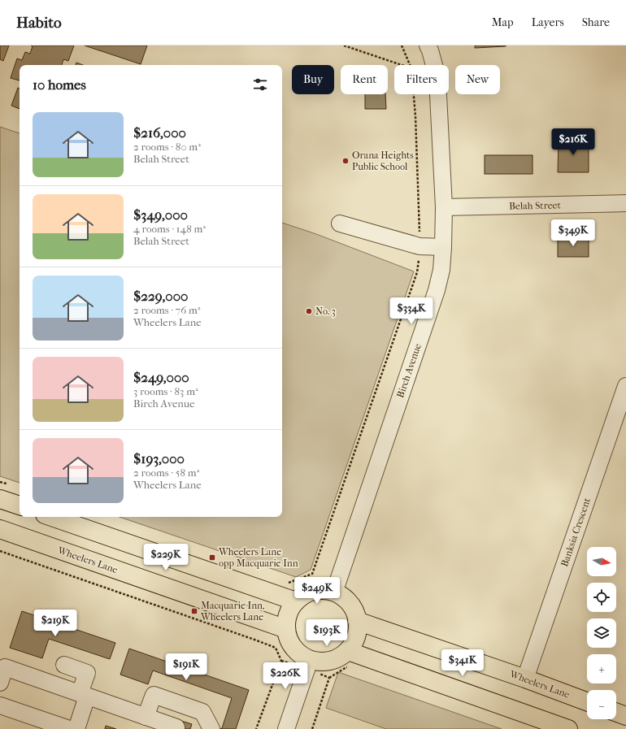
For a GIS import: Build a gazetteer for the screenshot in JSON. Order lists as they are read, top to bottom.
{
  "streets": {
    "main road": ["Wheelers Lane"],
    "street": ["Belah Street", "Birch Avenue", "Banksia Crescent"]
  },
  "crossings": [
    ["Belah Street", "Birch Avenue"],
    ["Birch Avenue", "Wheelers Lane"],
    ["Banksia Crescent", "Wheelers Lane"]
  ],
  "places": {
    "other": ["Orana Heights Public School", "No. 3"],
    "transit": ["Wheelers Lane opp Macquarie Inn", "Macquarie Inn, Wheelers Lane"]
  },
  "north": "right",
  "page": {
    "header": "Habito",
    "nav": ["Map", "Layers", "Share"],
    "chip": [
      "Buy",
      "Rent",
      "Filters",
      "New"
    ],
    "heading": "10 homes",
    "list": [
      {
        "name": "$216,000",
        "note": "2 rooms · 80 m² · Belah Street"
      },
      {
        "name": "$349,000",
        "note": "4 rooms · 148 m² · Belah Street"
      },
      {
        "name": "$229,000",
        "note": "2 rooms · 76 m² · Wheelers Lane"
      },
      {
        "name": "$249,000",
        "note": "3 rooms · 83 m² · Birch Avenue"
      },
      {
        "name": "$193,000",
        "note": "2 rooms · 58 m² · Wheelers Lane"
      }
    ],
    "price": [
      "$216K",
      "$349K",
      "$334K",
      "$229K",
      "$249K",
      "$219K",
      "$193K",
      "$341K",
      "$191K",
      "$226K"
    ],
    "map_buttons": ["+", "−"]
  }
}
